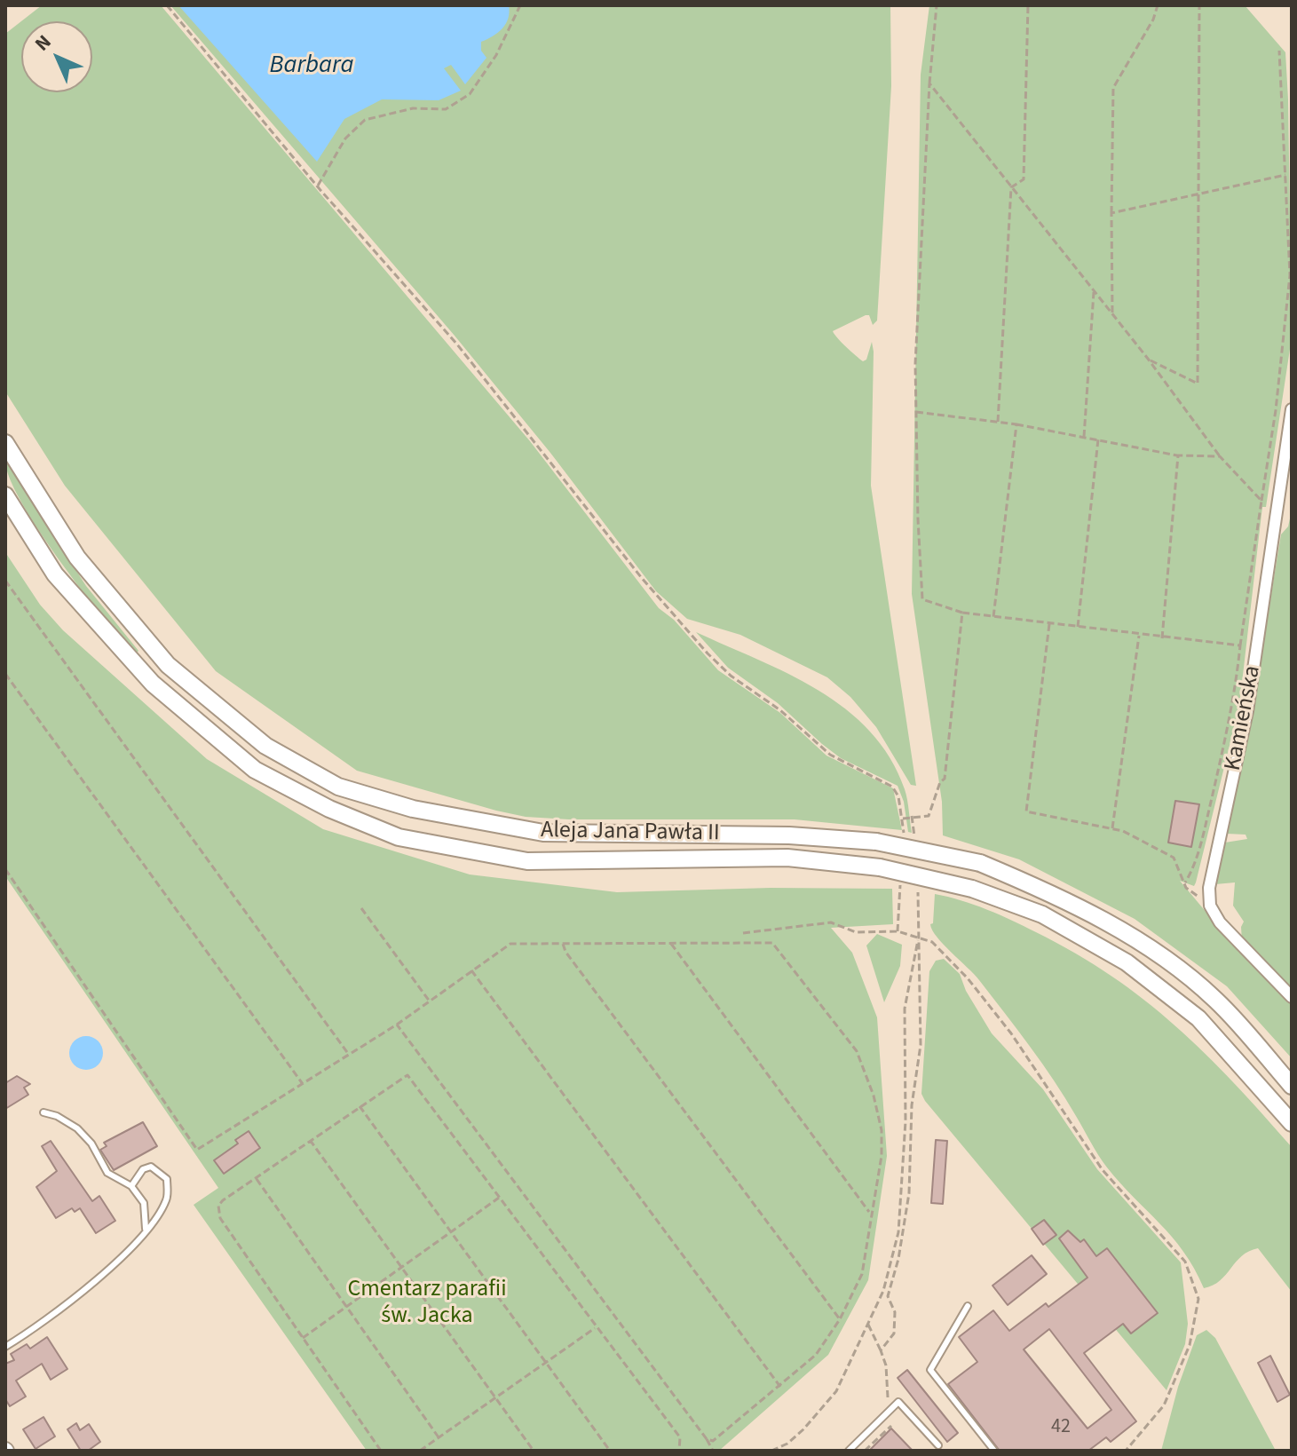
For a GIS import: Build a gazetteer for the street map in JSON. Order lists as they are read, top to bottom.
{
  "streets": {
    "main road": ["Aleja Jana Pawła II"],
    "street": ["Kamieńska"]
  },
  "water": ["Barbara"],
  "parks": ["Cmentarz parafii św. Jacka"],
  "house_numbers": ["42"],
  "north": "top left"
}
